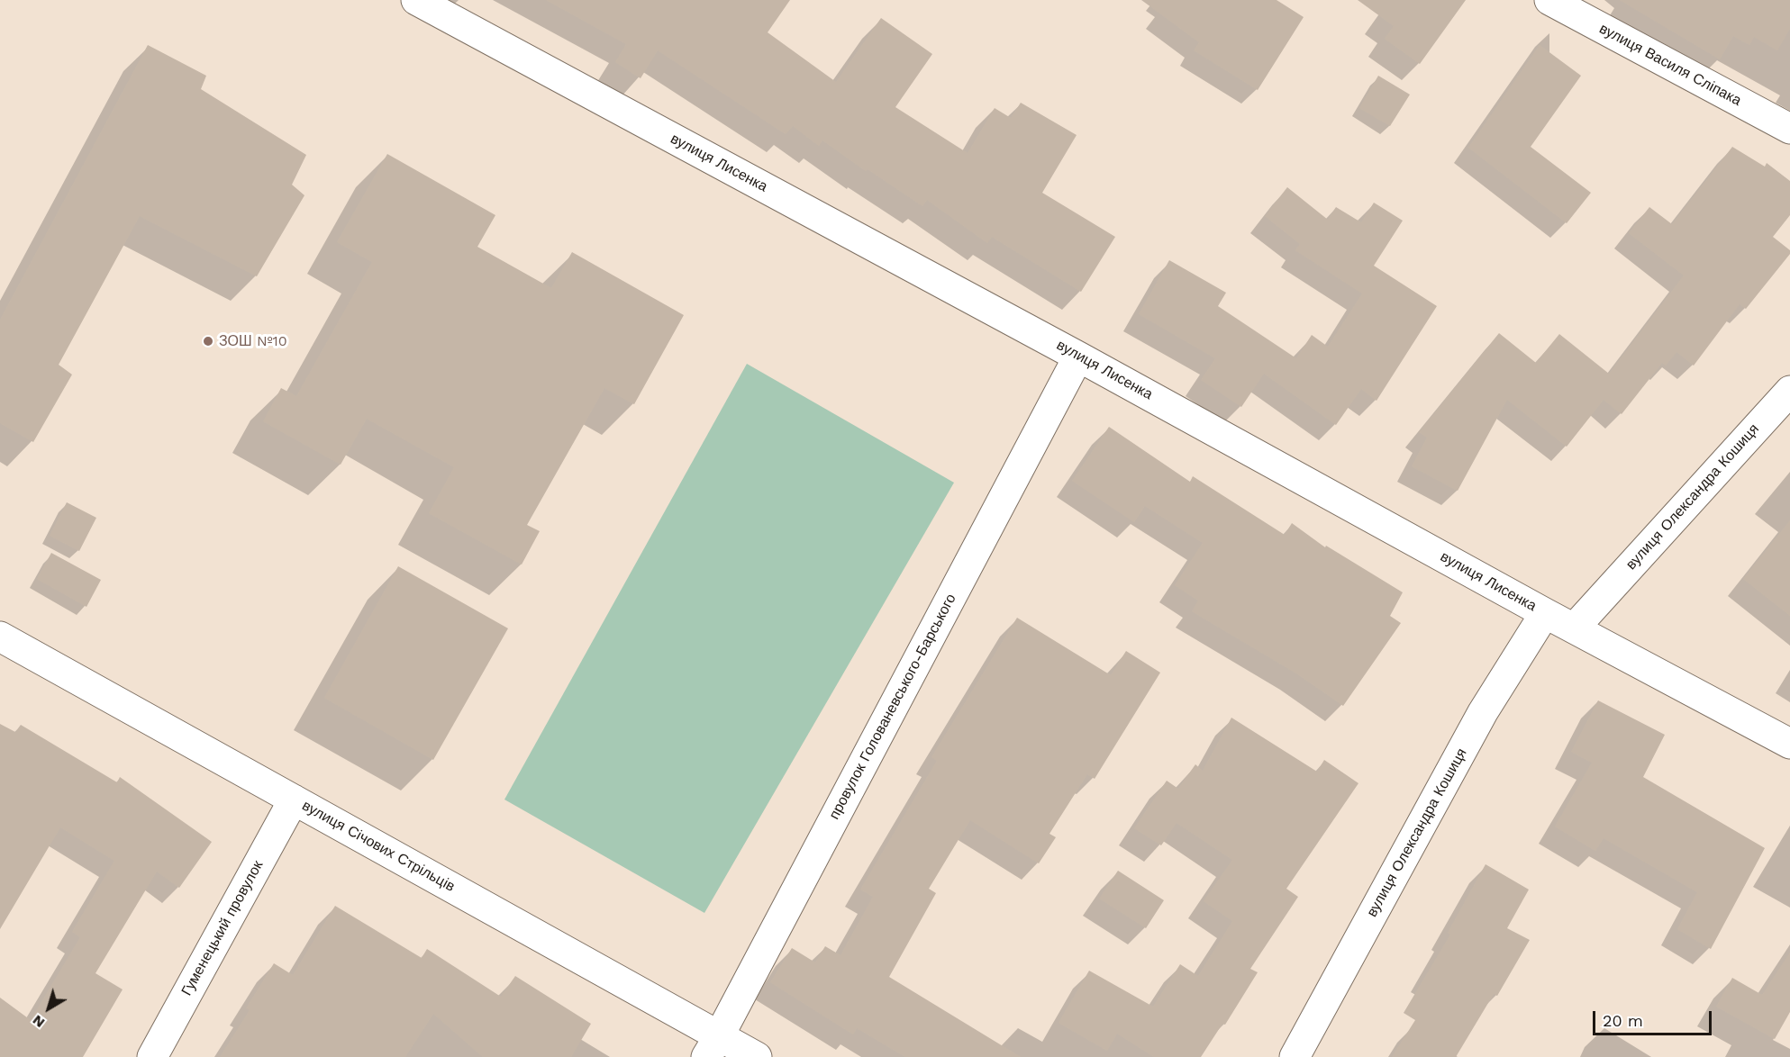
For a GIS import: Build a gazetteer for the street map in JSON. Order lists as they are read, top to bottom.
{
  "streets": {
    "street": [
      "вулиця Василя Сліпака",
      "вулиця Лисенка",
      "вулиця Олександра Кошиця",
      "провулок Голованевського-Барського",
      "вулиця Січових Стрільців",
      "Гуменецький провулок"
    ]
  },
  "crossings": [
    ["вулиця Лисенка", "вулиця Олександра Кошиця"],
    ["вулиця Лисенка", "провулок Голованевського-Барського"],
    ["провулок Голованевського-Барського", "вулиця Січових Стрільців"],
    ["вулиця Січових Стрільців", "Гуменецький провулок"]
  ],
  "places": ["ЗОШ №10"],
  "scale_bar": "20 m",
  "north": "bottom left"
}
